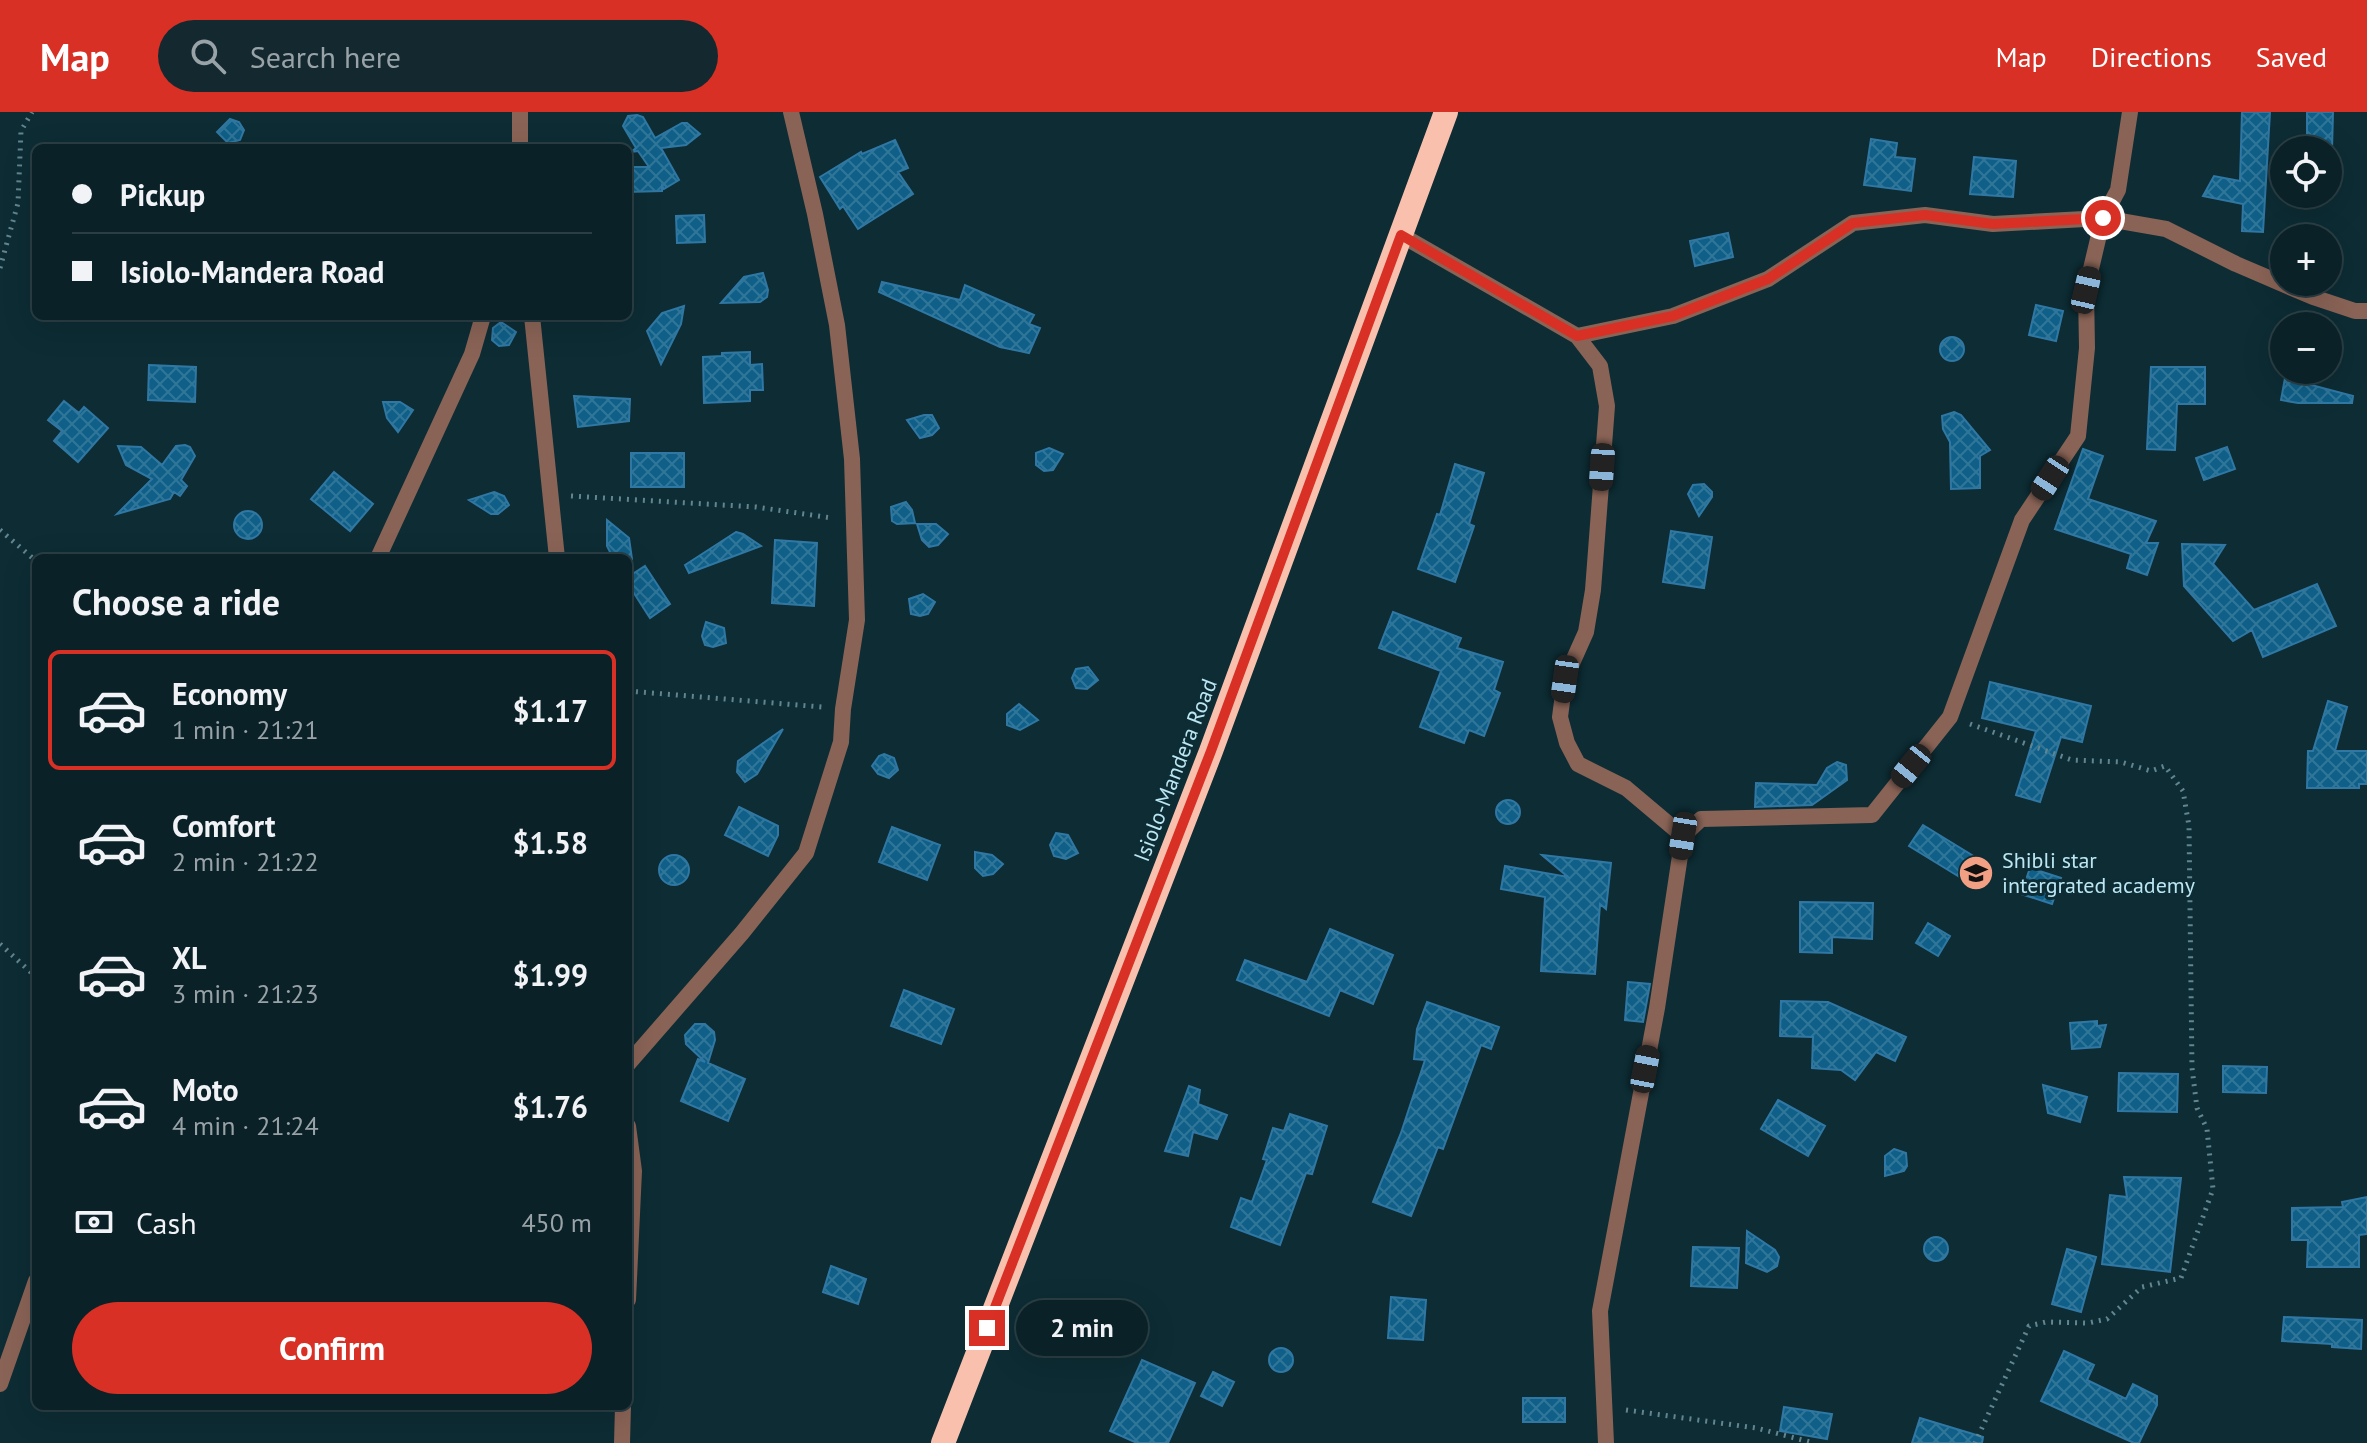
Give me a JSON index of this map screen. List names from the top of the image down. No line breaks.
{"streets":{"highway":["Isiolo-Mandera Road"]},"places":{"school or university":["Shibli star intergrated academy"]},"page":{"header":"Map","search":"Search here","nav":["Map","Directions","Saved"],"map_buttons":["+","−"],"banner":["Pickup","Isiolo-Mandera Road"],"heading":"Choose a ride","list":[{"name":"Economy","note":"1 min · 21:21","value":"$1.17"},{"name":"Comfort","note":"2 min · 21:22","value":"$1.58"},{"name":"XL","note":"3 min · 21:23","value":"$1.99"},{"name":"Moto","note":"4 min · 21:24","value":"$1.76"}],"pay":["Cash","450 m"],"buttons":"Confirm","bubble":"2 min"}}
